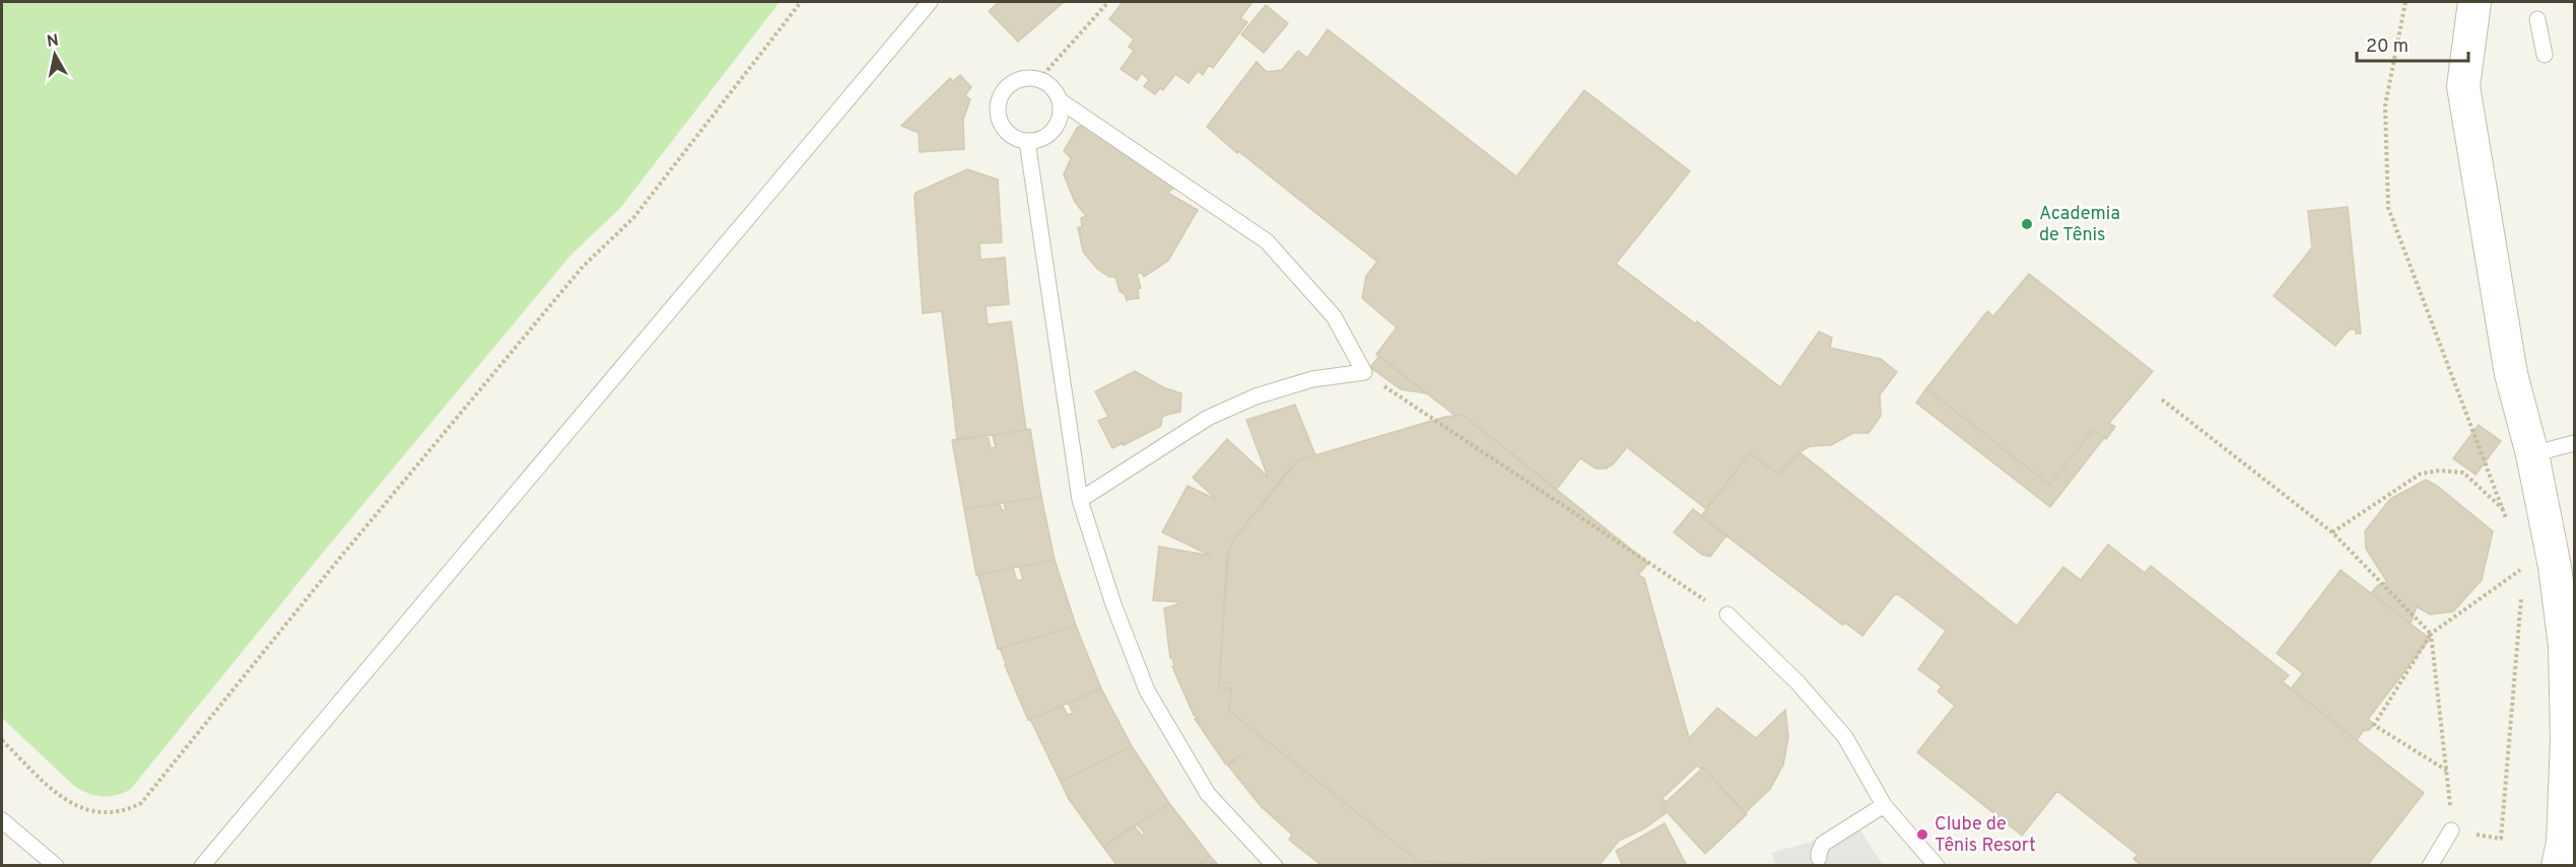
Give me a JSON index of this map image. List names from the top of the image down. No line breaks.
{"places":["Academia de Tênis","Clube de Tênis Resort"],"scale_bar":"20 m","north":"top"}
